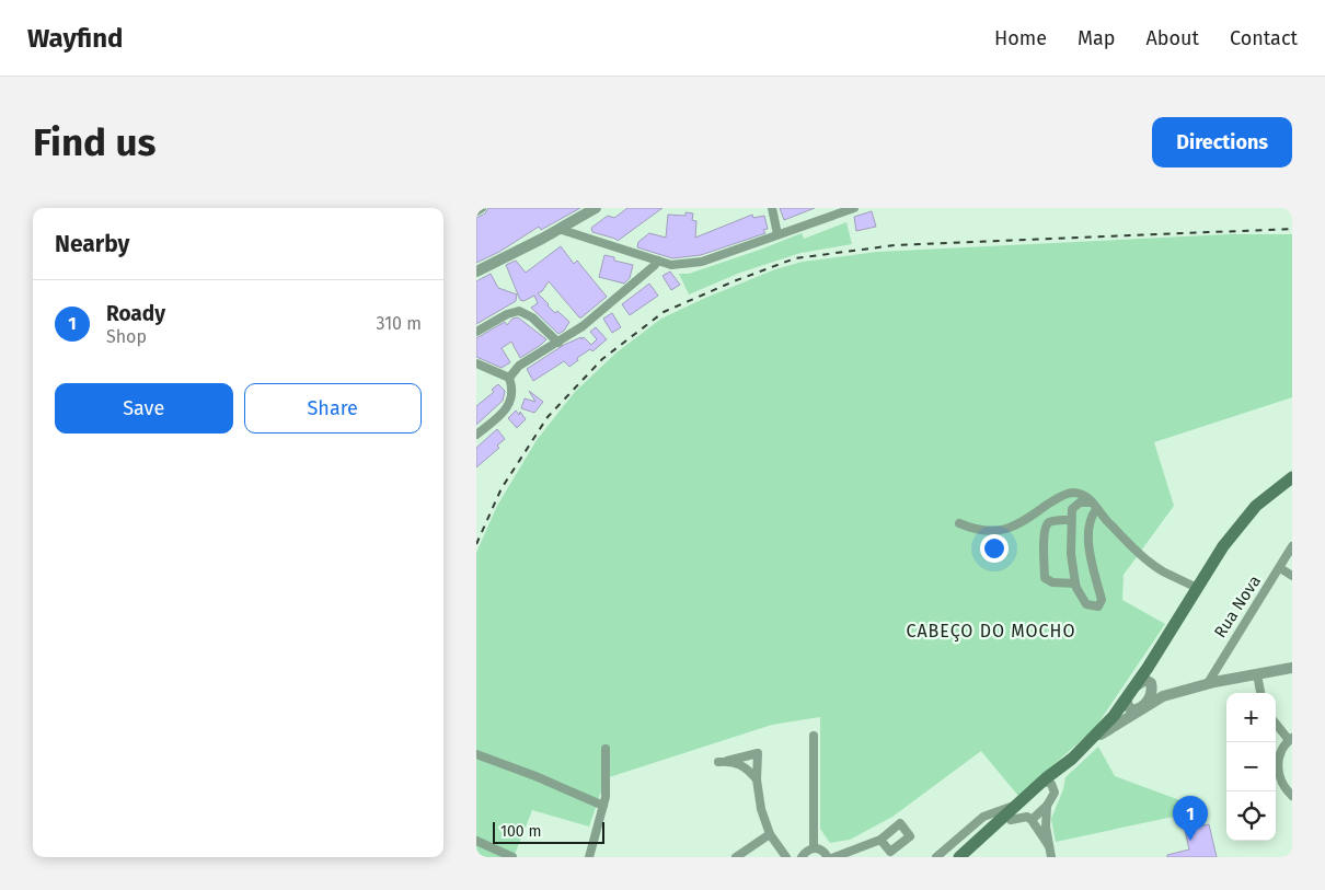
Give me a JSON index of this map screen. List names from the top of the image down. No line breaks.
{"streets":{"street":["Rua Nova"]},"districts":["CABEÇO DO MOCHO"],"scale_bar":"100 m","page":{"header":"Wayfind","nav":["Home","Map","About","Contact"],"buttons":["Directions",["Save","Share"]],"title":"Find us","heading":"Nearby","list":[{"mark":"1","name":"Roady","note":"Shop","value":"310 m"}],"map_buttons":["+","−"],"pins":"1","scale":"100 m"}}
